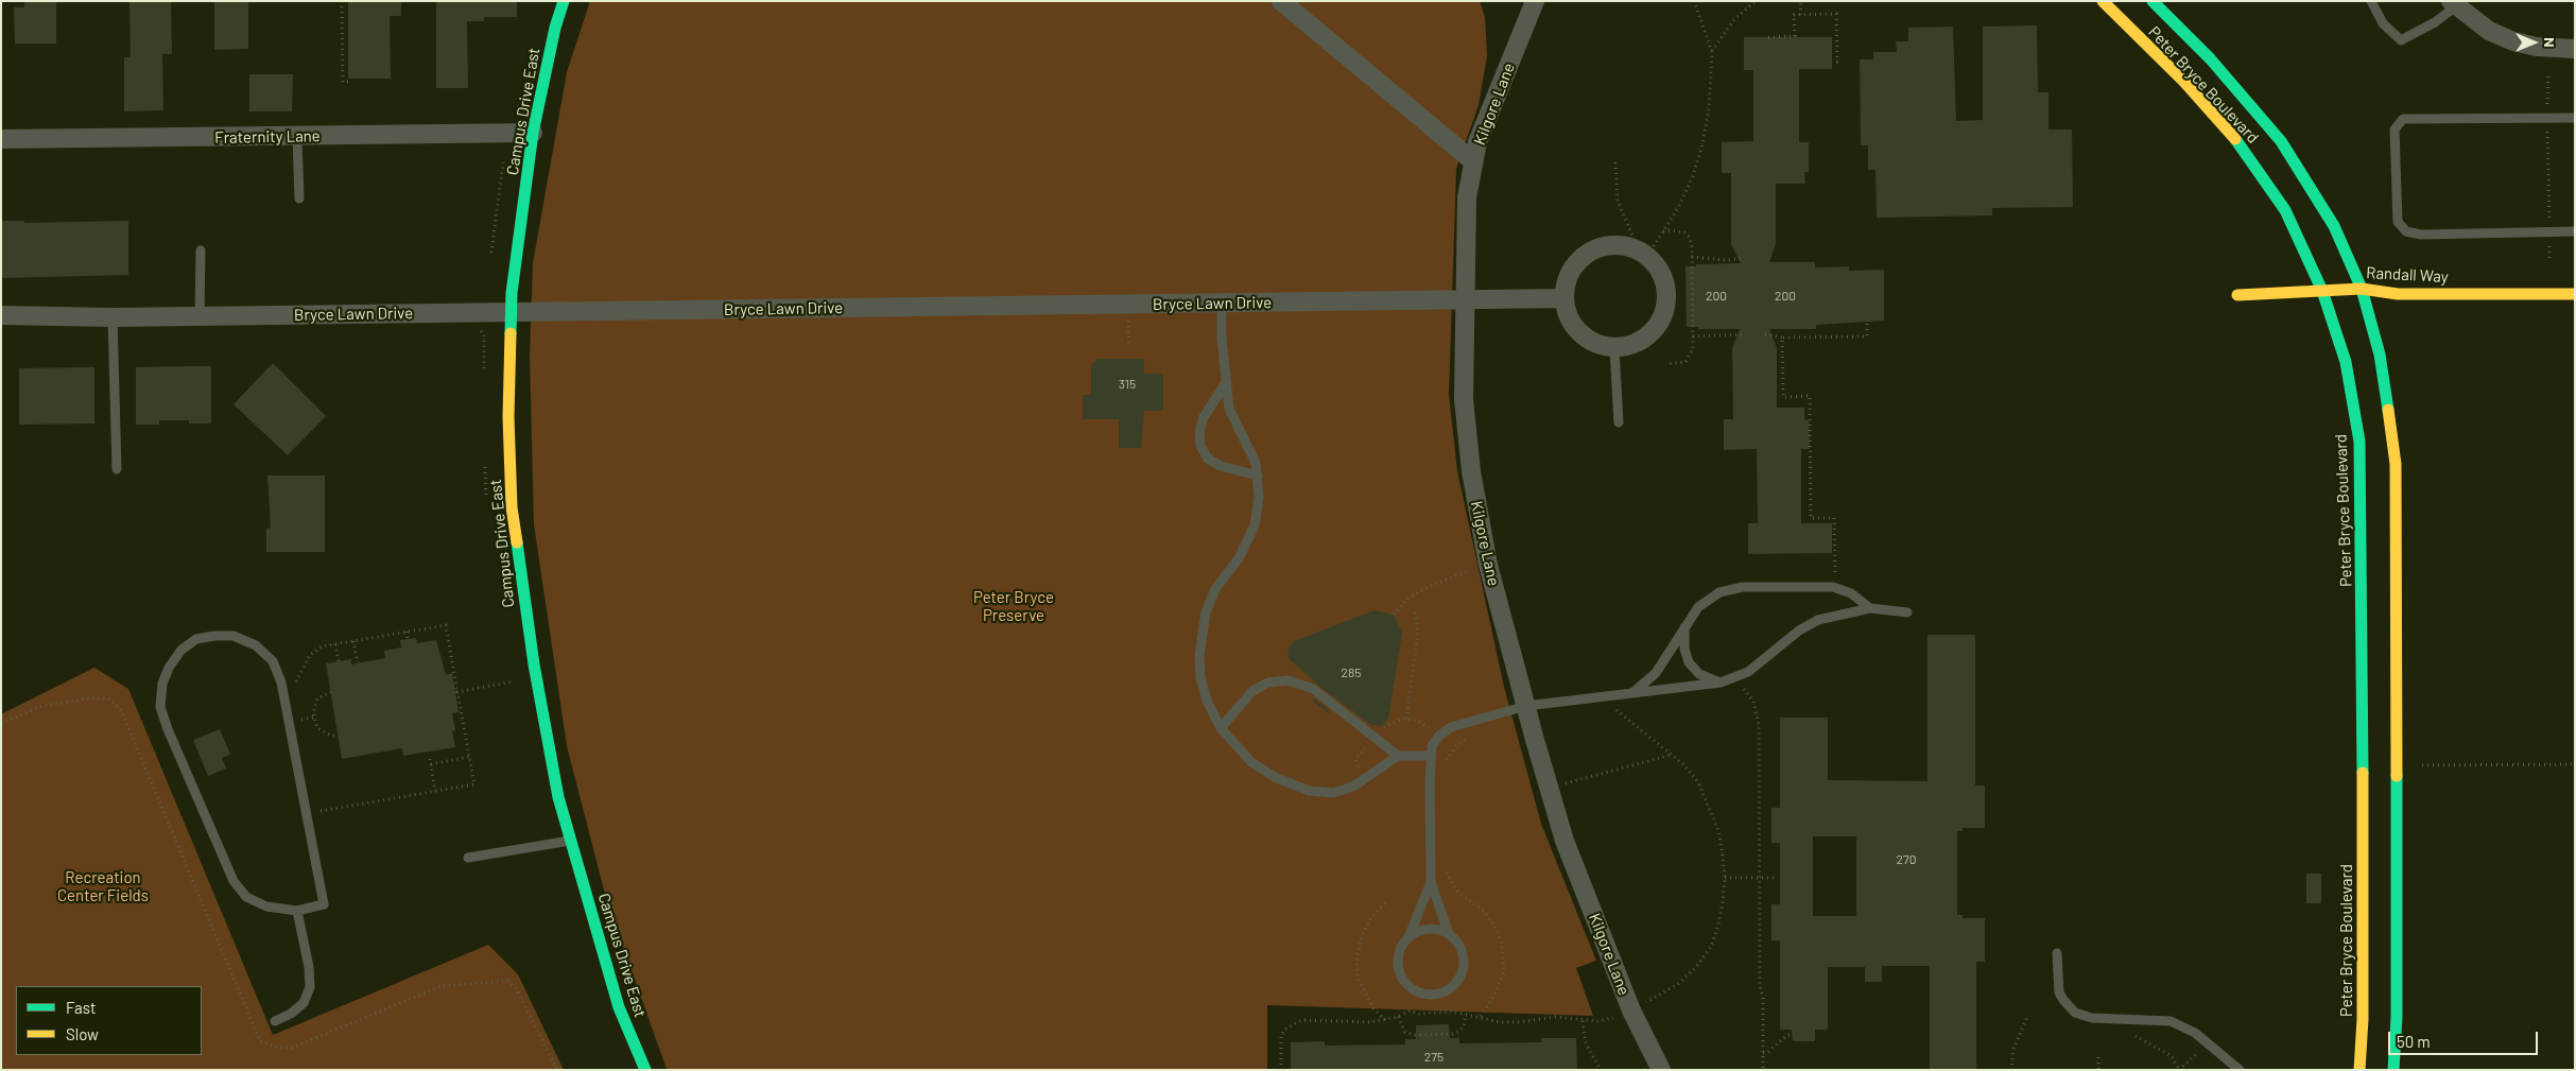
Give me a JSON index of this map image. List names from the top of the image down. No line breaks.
{"streets":{"street":["Peter Bryce Boulevard","Kilgore Lane","Campus Drive East","Fraternity Lane","Randall Way","Bryce Lawn Drive"]},"crossings":[["Peter Bryce Boulevard","Randall Way"],["Kilgore Lane","Bryce Lawn Drive"],["Campus Drive East","Fraternity Lane"],["Campus Drive East","Bryce Lawn Drive"]],"parks":["Peter Bryce Preserve","Recreation Center Fields"],"house_numbers":["200","200","315","285","270","275"],"legend":["Fast","Slow"],"scale_bar":"50 m","north":"right"}
